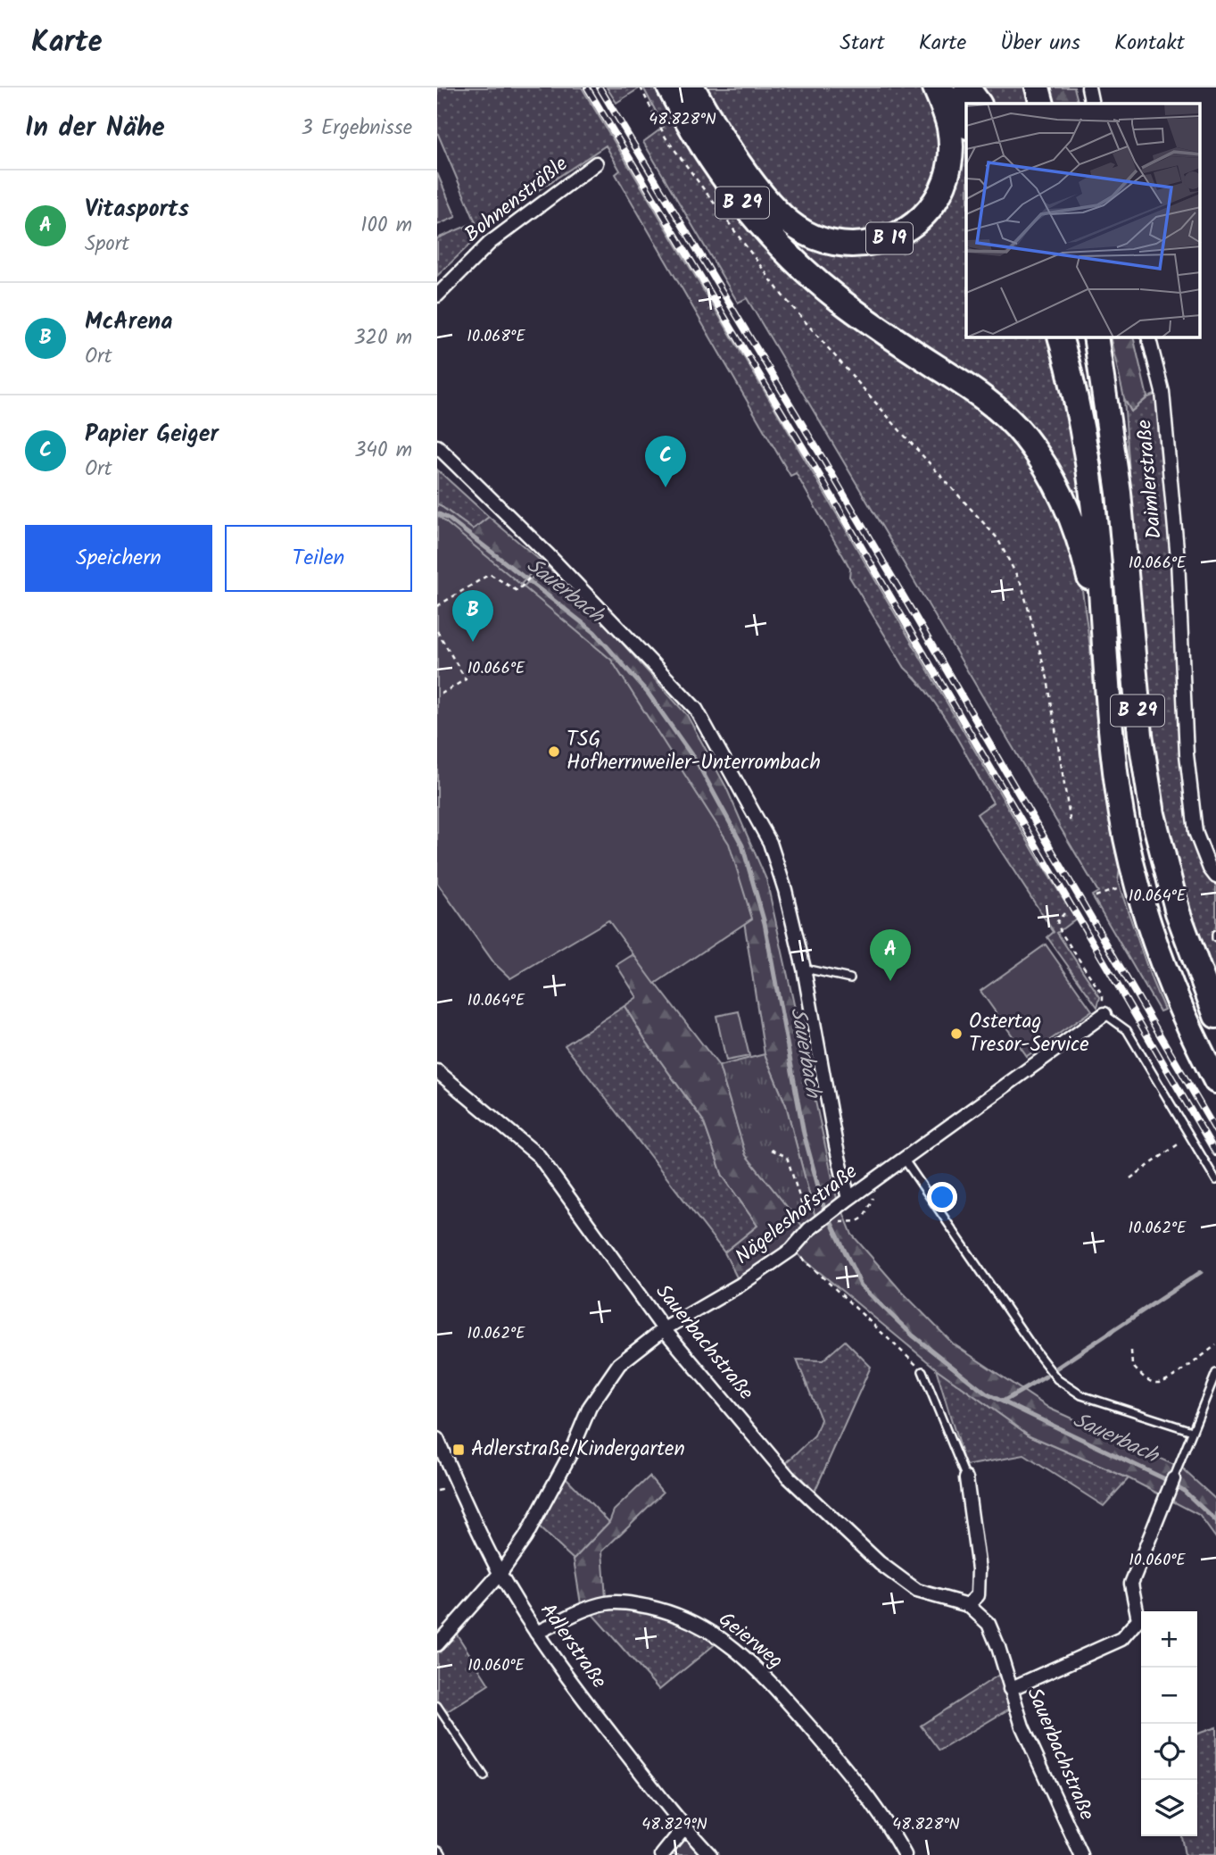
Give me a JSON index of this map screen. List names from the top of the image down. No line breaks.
{"streets":{"highway":["B 29","B 19"],"street":["Bohnensträßle","Daimlerstraße","Nägeleshofstraße","Sauerbachstraße","Geierweg","Adlerstraße"]},"crossings":[["Nägeleshofstraße","Sauerbachstraße"],["Nägeleshofstraße","Adlerstraße"],["Geierweg","Adlerstraße"]],"water":["Sauerbach"],"places":{"other":["TSG Hofherrnweiler-Unterrombach","Ostertag Tresor-Service"],"transit":["Adlerstraße/Kindergarten"]},"page":{"header":"Karte","nav":["Start","Karte","Über uns","Kontakt"],"heading":["In der Nähe","3 Ergebnisse"],"list":[{"mark":"A","name":"Vitasports","note":"Sport","value":"100 m"},{"mark":"B","name":"McArena","note":"Ort","value":"320 m"},{"mark":"C","name":"Papier Geiger","note":"Ort","value":"340 m"}],"pins":["C","B","A"],"buttons":["Speichern","Teilen"],"map_buttons":["+","−"]},"coordinates":["48.828°N","10.068°E","10.066°E","10.064°E","10.062°E","10.060°E","48.829°N"]}
